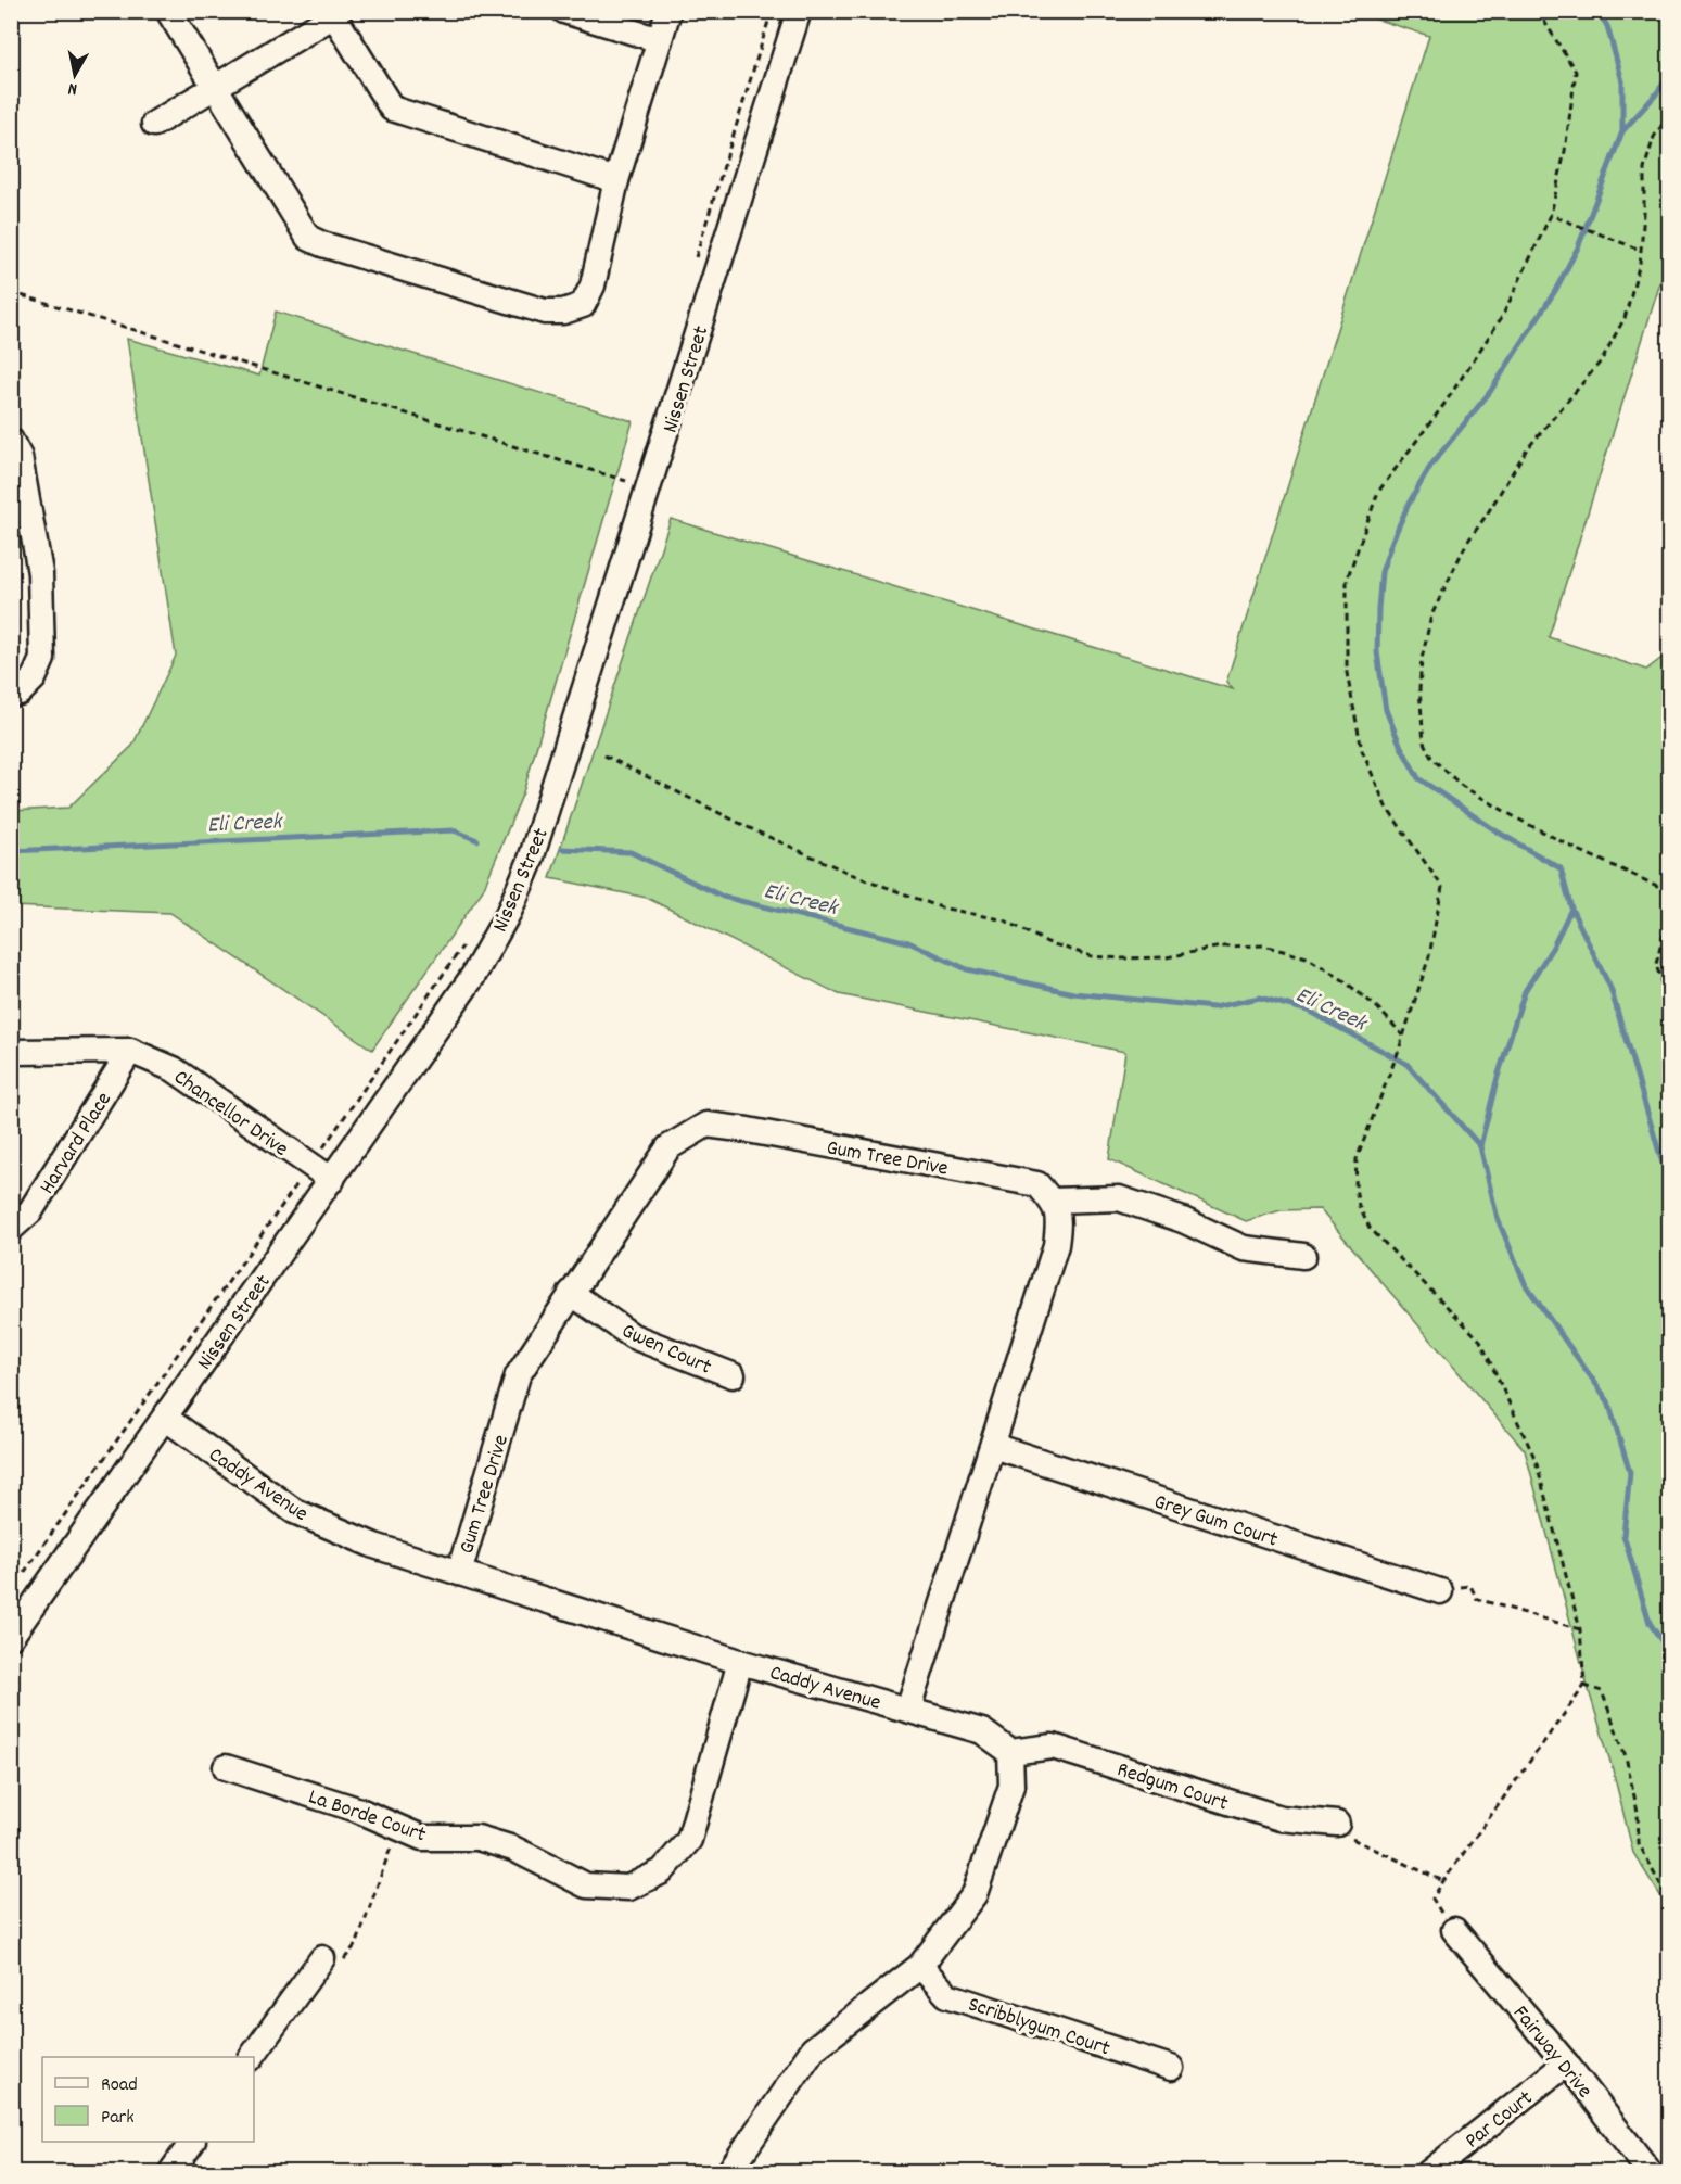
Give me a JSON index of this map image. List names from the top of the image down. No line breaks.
{"streets":{"street":["Nissen Street","Chancellor Drive","Harvard Place","Gum Tree Drive","Gwen Court","Caddy Avenue","Grey Gum Court","Redgum Court","La Borde Court","Scribblygum Court","Fairway Drive","Par Court"]},"crossings":[["Nissen Street","Chancellor Drive"],["Nissen Street","Caddy Avenue"],["Chancellor Drive","Harvard Place"],["Gum Tree Drive","Gwen Court"],["Gum Tree Drive","Caddy Avenue"],["Caddy Avenue","Redgum Court"],["Caddy Avenue","La Borde Court"],["Fairway Drive","Par Court"]],"water":["Eli Creek"],"legend":["Road","Park"],"north":"bottom"}
